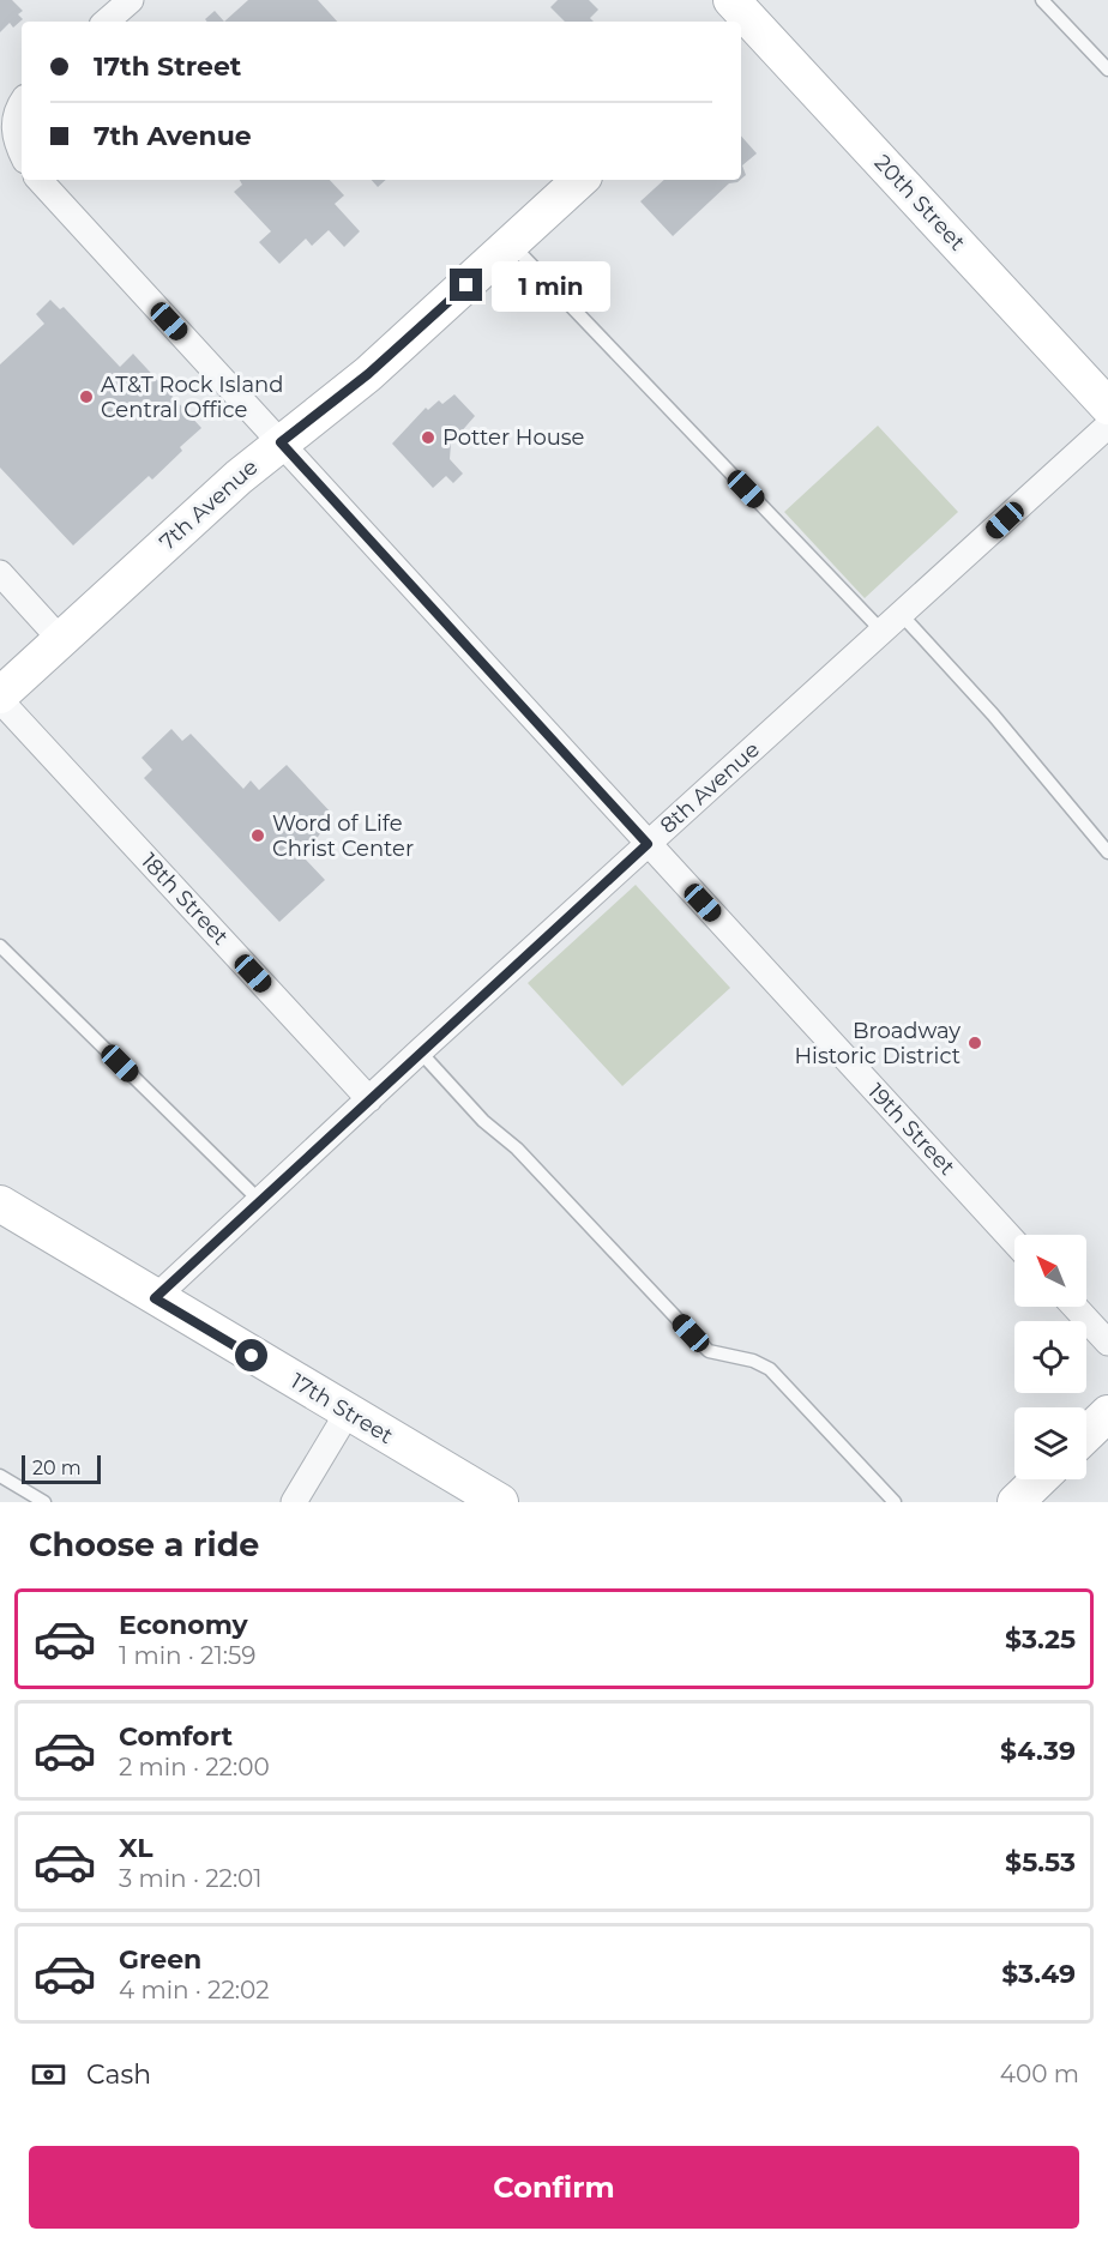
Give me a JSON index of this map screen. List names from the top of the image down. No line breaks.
{"streets":{"street":["20th Street","7th Avenue","8th Avenue","18th Street","19th Street","17th Street"]},"crossings":[["7th Avenue","18th Street"],["7th Avenue","19th Street"],["8th Avenue","18th Street"],["8th Avenue","19th Street"],["8th Avenue","17th Street"]],"places":["AT&T Rock Island Central Office","Potter House","Word of Life Christ Center","Broadway Historic District"],"scale_bar":"20 m","north":"top left","page":{"banner":["17th Street","7th Avenue"],"bubble":"1 min","scale":"20 m","heading":"Choose a ride","list":[{"name":"Economy","note":"1 min · 21:59","value":"$3.25"},{"name":"Comfort","note":"2 min · 22:00","value":"$4.39"},{"name":"XL","note":"3 min · 22:01","value":"$5.53"},{"name":"Green","note":"4 min · 22:02","value":"$3.49"}],"pay":["Cash","400 m"],"buttons":"Confirm"}}
